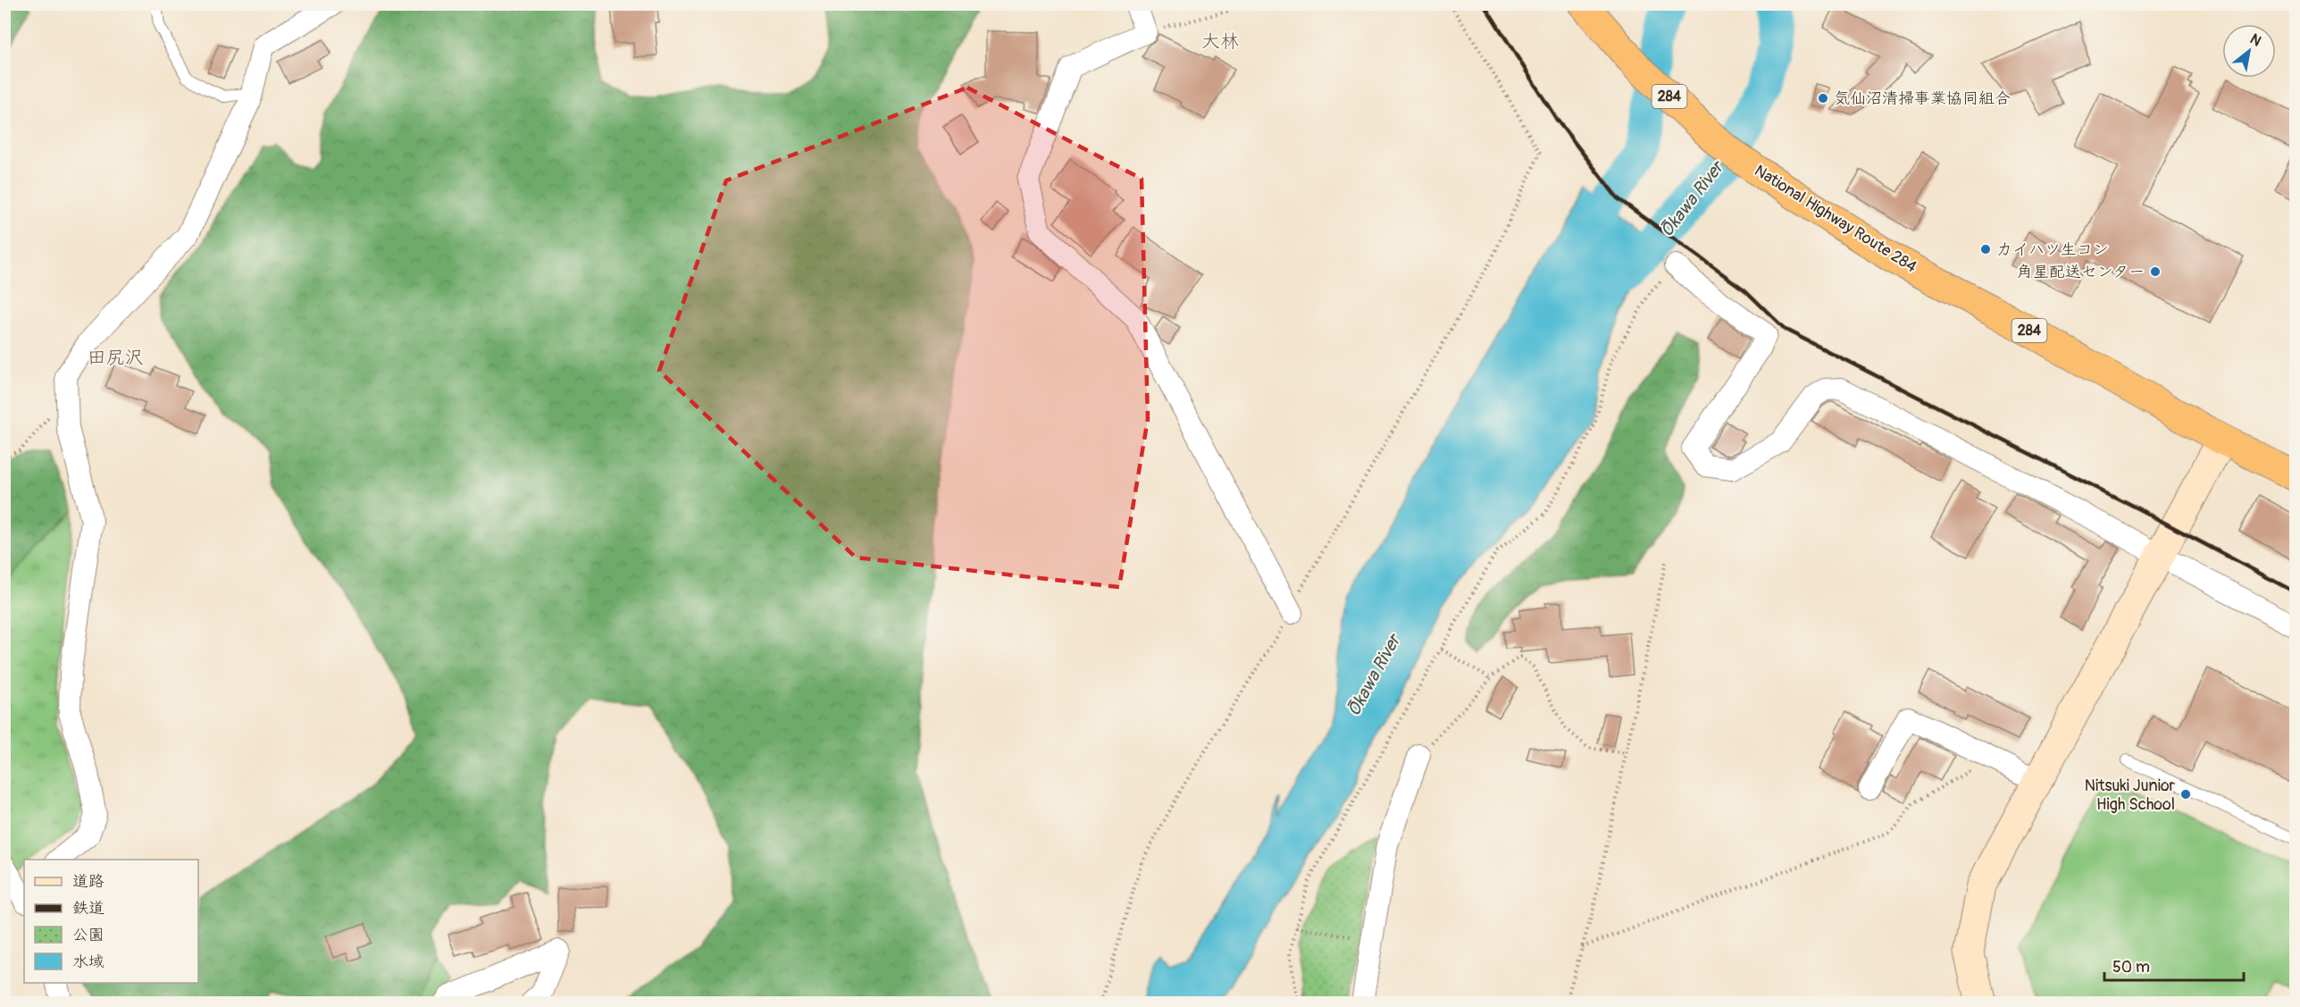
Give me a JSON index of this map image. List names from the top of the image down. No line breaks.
{"streets":{"highway":["284","National Highway Route 284"]},"districts":["大林","田尻沢"],"water":["Ōkawa River"],"places":["気仙沼清掃事業協同組合","カイハツ生コン","角星配送センター","Nitsuki Junior High School"],"legend":["道路","鉄道","公園","水域"],"scale_bar":"50 m","north":"top right"}
